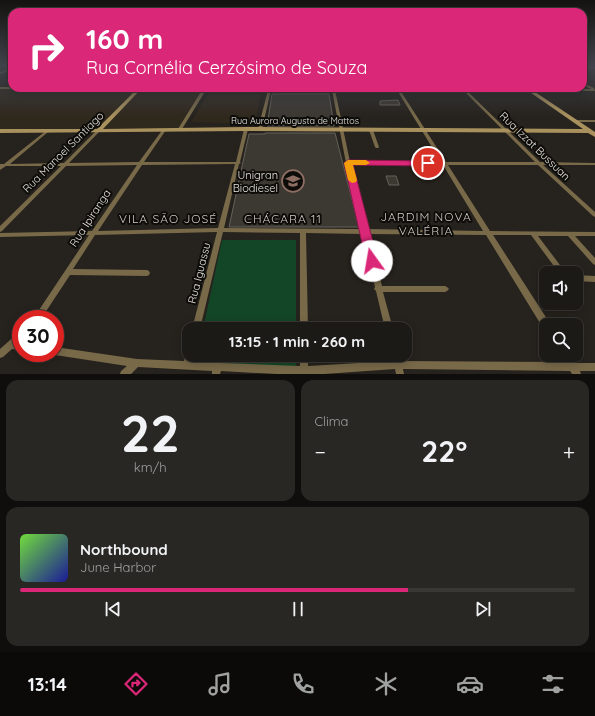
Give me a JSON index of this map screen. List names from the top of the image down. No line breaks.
{"streets":{"street":["Rua Aurora Augusta de Mattos","Rua Izzat Bussuan","Rua Manoel Santiago","Rua Ipiranga","Rua Iguassu"]},"crossings":[["Rua Aurora Augusta de Mattos","Rua Izzat Bussuan"],["Rua Aurora Augusta de Mattos","Rua Manoel Santiago"],["Rua Aurora Augusta de Mattos","Rua Ipiranga"],["Rua Aurora Augusta de Mattos","Rua Iguassu"]],"districts":["JARDIM NOVA VALÉRIA","VILA SÃO JOSÉ","CHÁCARA 11"],"places":{"school or university":["Unigran Biodiesel"]},"page":{"turn":["160 m","Rua Cornélia Cerzósimo de Souza"],"limit":"30","trip":"13:15 · 1 min · 260 m","tile":[["22","km/h"],"Clima"],"heat":["−","22°","+"],"song":["Northbound","June Harbor"],"tabs":"13:14"}}
